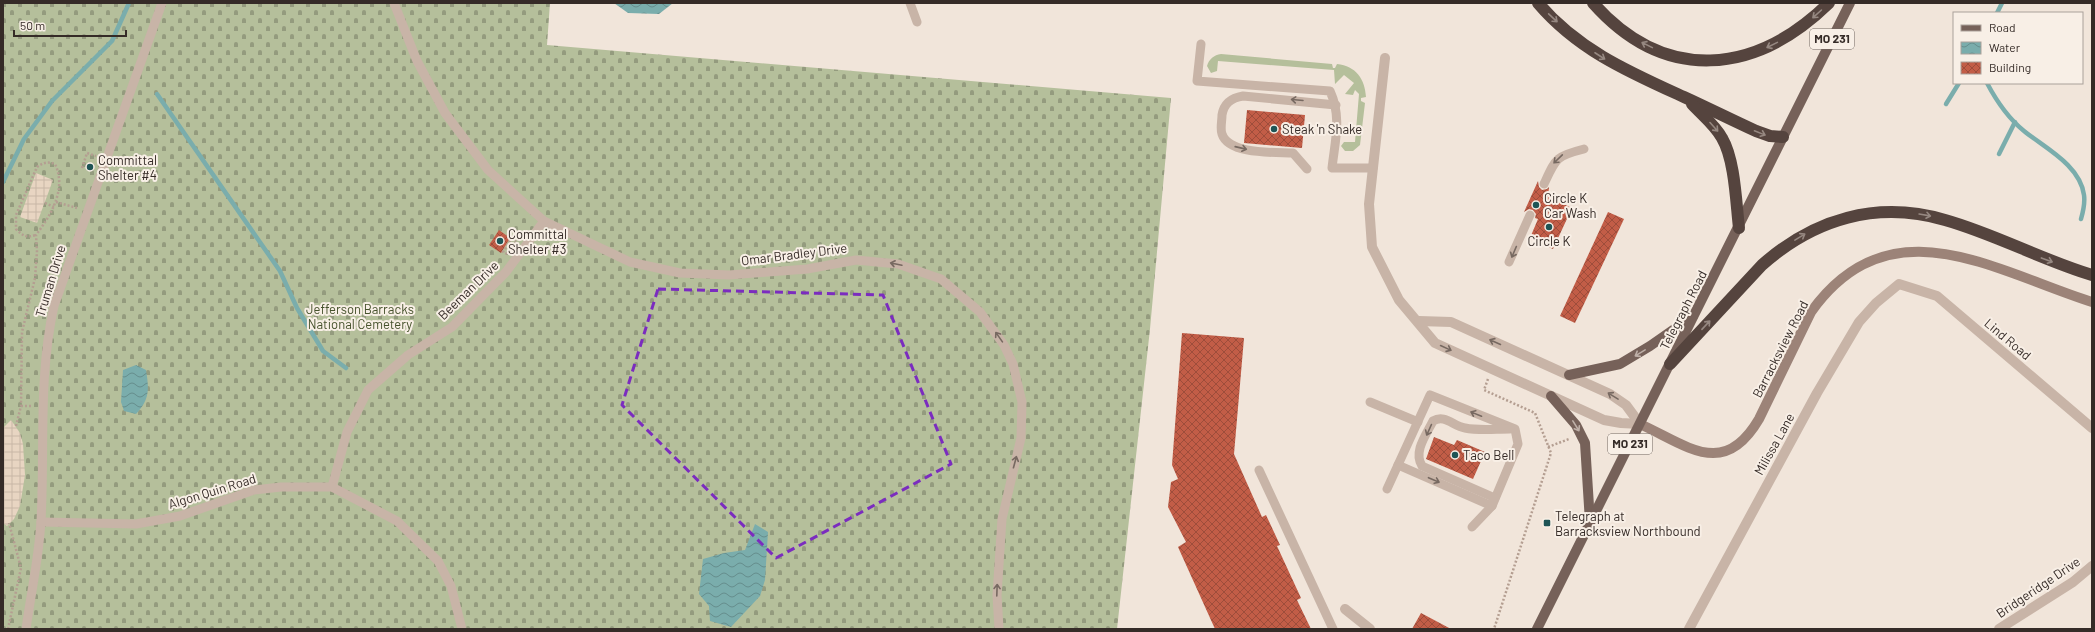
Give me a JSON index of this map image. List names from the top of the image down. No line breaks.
{"streets":{"main road":["MO 231","Telegraph Road"],"street":["Lind Road","Barracksview Road","Milissa Lane","Bridgeridge Drive"],"lane":["Omar Bradley Drive","Truman Drive","Beeman Drive","Algon Quin Road"]},"crossings":[["Omar Bradley Drive","Beeman Drive"],["Truman Drive","Algon Quin Road"],["Beeman Drive","Algon Quin Road"],["Telegraph Road","Barracksview Road"],["Lind Road","Milissa Lane"]],"parks":["Jefferson Barracks National Cemetery"],"places":{"other":["Steak 'n Shake","Committal Shelter #4","Circle K Car Wash","Circle K","Committal Shelter #3","Taco Bell"],"transit":["Telegraph at Barracksview Northbound"]},"legend":["Road","Water","Building"],"scale_bar":"50 m"}
